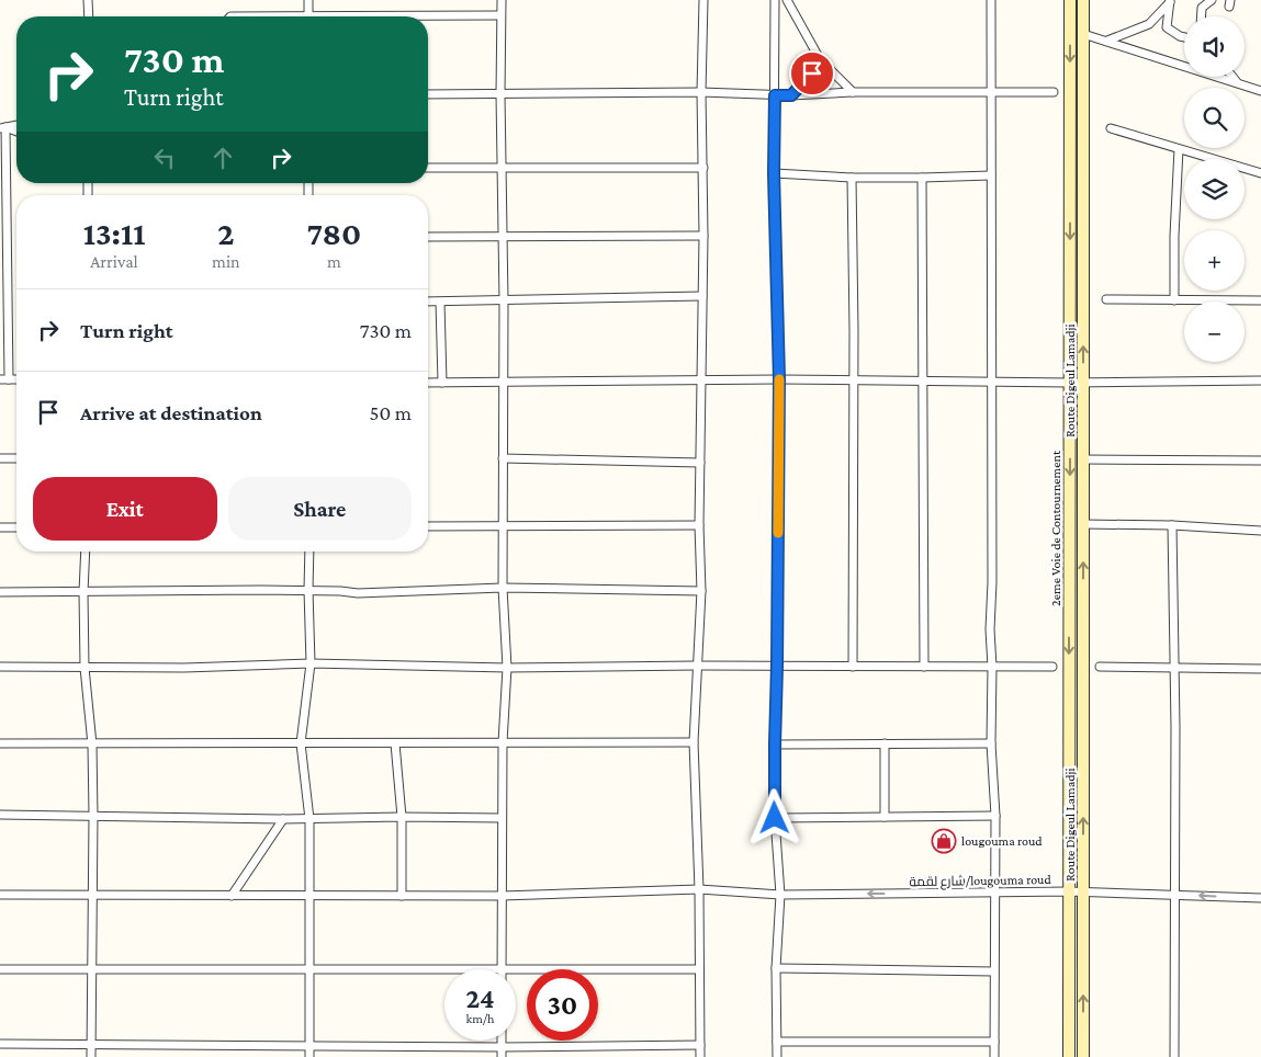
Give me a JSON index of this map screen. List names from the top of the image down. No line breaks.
{"streets":{"main road":["Route Digeul Lamadji","2eme Voie de Contournement"],"street":["شارع لقمة/lougouma roud"]},"crossings":[["Route Digeul Lamadji","شارع لقمة/lougouma roud"],["2eme Voie de Contournement","شارع لقمة/lougouma roud"]],"one_way":["Route Digeul Lamadji","2eme Voie de Contournement"],"places":{"shop":["lougouma roud"]},"page":{"map_buttons":["+","−"],"turn":["730 m","Turn right"],"eta":["13:11","Arrival","2","min","780","m"],"list":[{"name":"Turn right","value":"730 m"},{"name":"Arrive at destination","value":"50 m"}],"buttons":["Exit","Share"],"speed":"24 km/h","limit":"30"}}
